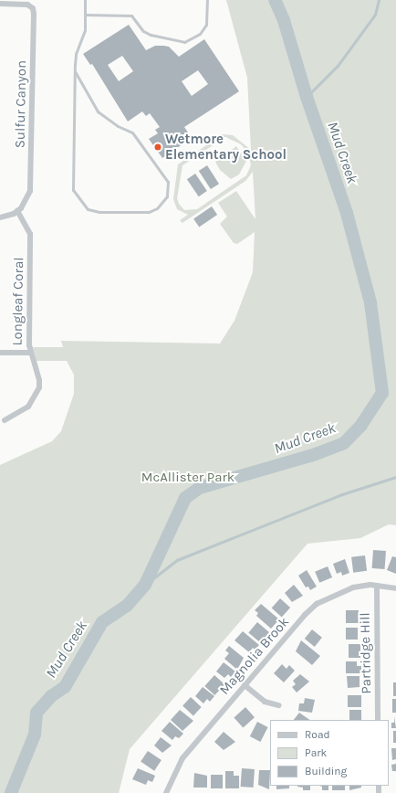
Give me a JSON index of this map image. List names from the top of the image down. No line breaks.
{"streets":{"street":["Sulfur Canyon","Longleaf Coral","Partridge Hill","Magnolia Brook"]},"crossings":[["Sulfur Canyon","Longleaf Coral"],["Partridge Hill","Magnolia Brook"]],"water":["Mud Creek"],"parks":["McAllister Park"],"places":["Wetmore Elementary School"],"legend":["Road","Park","Building"]}
